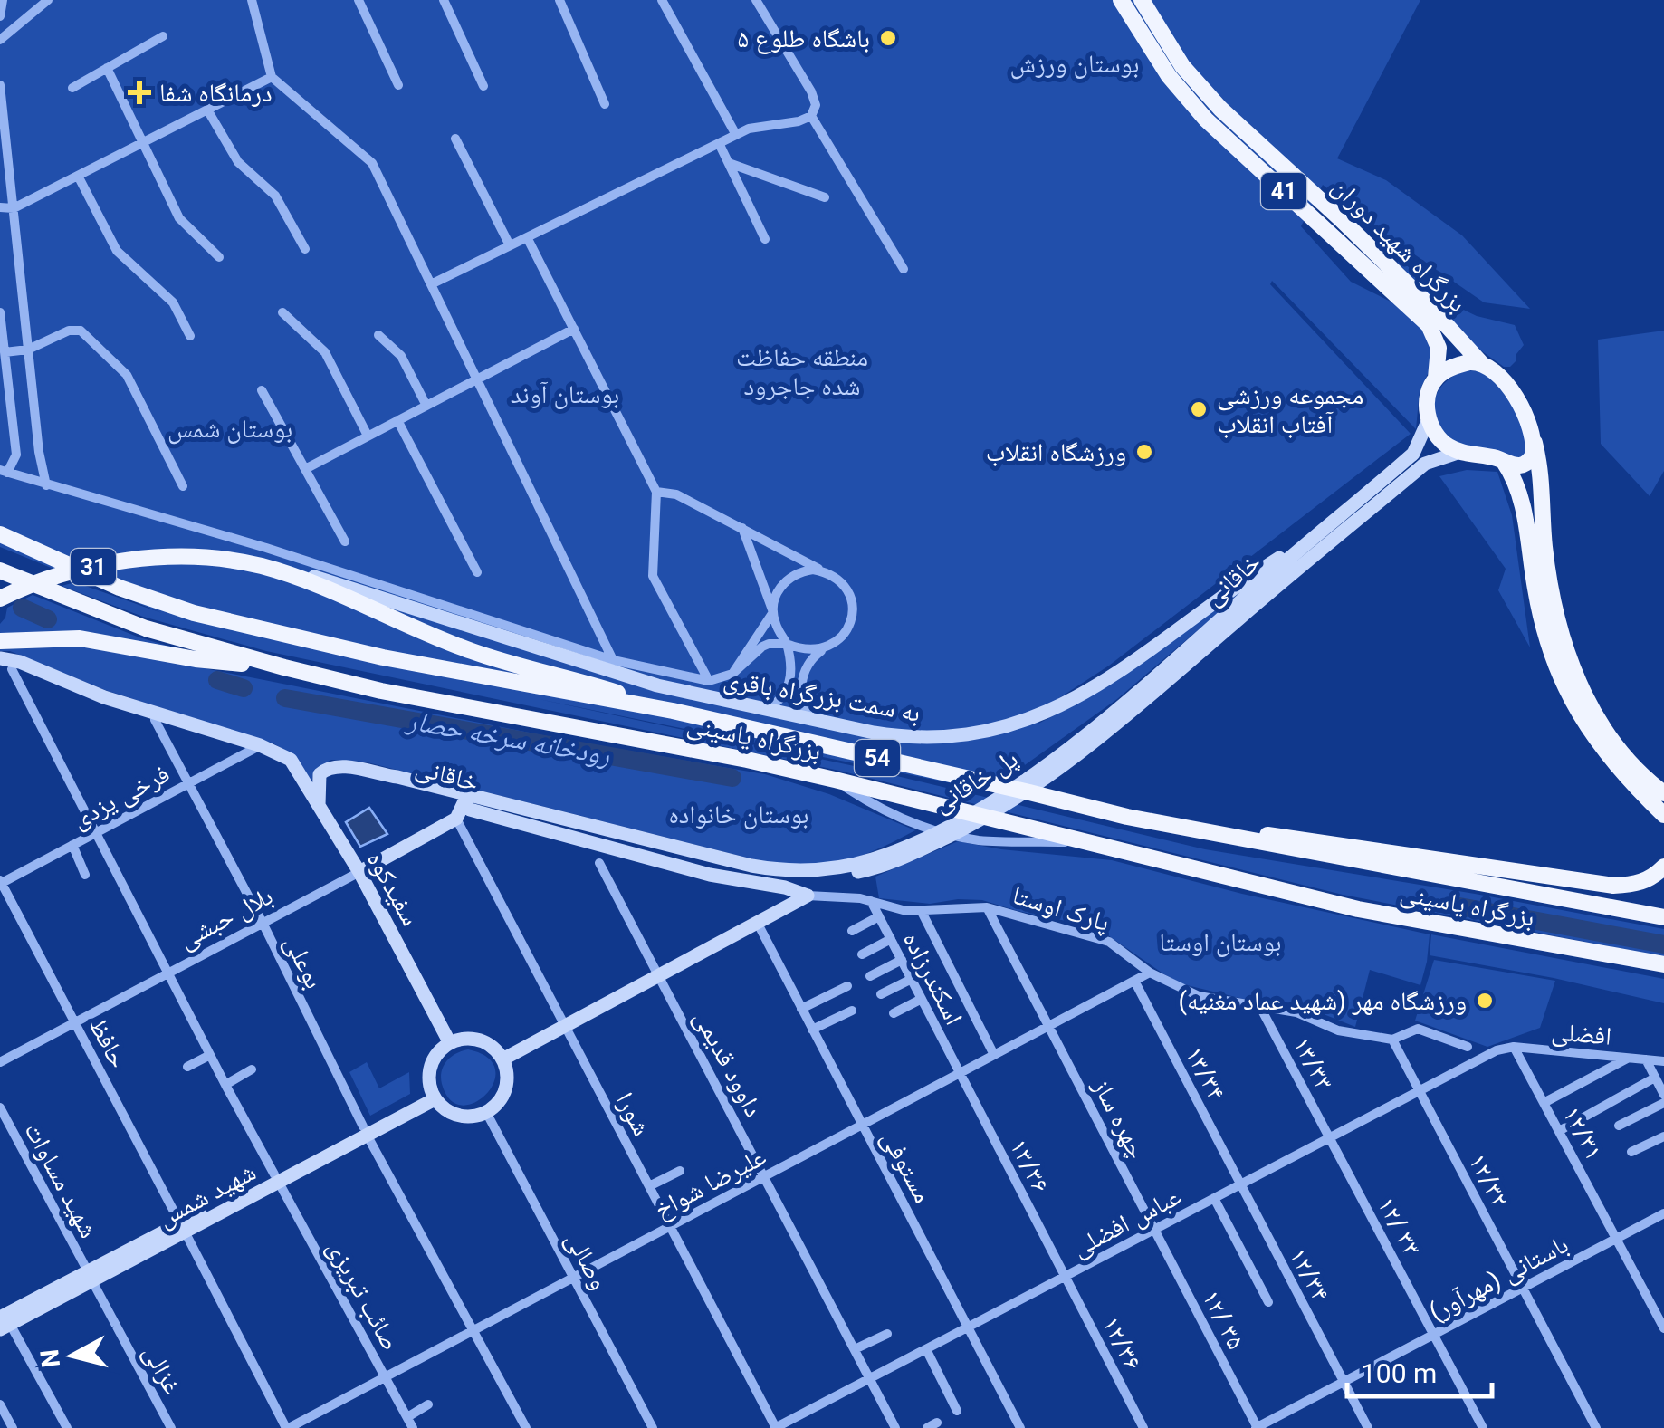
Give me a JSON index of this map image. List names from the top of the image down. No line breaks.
{"streets":{"highway":["41","بزرگراه شهید دوران","31","بزرگراه یاسینی","54"],"main road":["خاقانی","به سمت بزرگراه باقری","پل خاقانی","سفیدکوه","بلال حبشی","شهید شمس"],"street":["فرخی یزدی","پارک اوستا","بوعلی","اسکندرزاده","افضلی","حافظ","داوود قدیمی","۱۳/۳۳","۱۳/۳۴","شورا","چهره ساز","۱۲/۳۱","۱۳/۳۶","مستوفی","شهید مساوات","۱۲/۳۲","علیرضا شواخ","عباس افضلی","۱۲/ ۳۳","وصالی","۱۲/۳۴","باستانی (مهرآور)","صائب تبریزی","۱۲/ ۳۵","۱۲/۳۶","غزالی"]},"crossings":[["41","بزرگراه شهید دوران"],["41","خاقانی"],["بزرگراه شهید دوران","خاقانی"],["31","به سمت بزرگراه باقری"],["خاقانی","به سمت بزرگراه باقری"],["خاقانی","پل خاقانی"],["فرخی یزدی","سفیدکوه"],["فرخی یزدی","بوعلی"],["فرخی یزدی","حافظ"],["فرخی یزدی","صائب تبریزی"],["سفیدکوه","بلال حبشی"],["سفیدکوه","شهید شمس"],["سفیدکوه","وصالی"],["پارک اوستا","اسکندرزاده"],["پارک اوستا","۱۳/۳۳"],["پارک اوستا","چهره ساز"],["پارک اوستا","۱۲/۳۲"],["پارک اوستا","علیرضا شواخ"],["بلال حبشی","بوعلی"],["بلال حبشی","حافظ"],["بلال حبشی","شورا"],["بلال حبشی","صائب تبریزی"],["بوعلی","علیرضا شواخ"],["بوعلی","شهید شمس"],["اسکندرزاده","۱۳/۳۶"],["اسکندرزاده","علیرضا شواخ"],["افضلی","۱۲/۳۱"],["افضلی","عباس افضلی"],["حافظ","علیرضا شواخ"],["حافظ","شهید شمس"],["داوود قدیمی","علیرضا شواخ"],["داوود قدیمی","عباس افضلی"],["۱۳/۳۳","عباس افضلی"],["۱۳/۳۳","۱۲/ ۳۳"],["۱۳/۳۴","علیرضا شواخ"],["۱۳/۳۴","عباس افضلی"],["۱۳/۳۴","۱۲/۳۴"],["شورا","علیرضا شواخ"],["شورا","عباس افضلی"],["چهره ساز","علیرضا شواخ"],["چهره ساز","عباس افضلی"],["چهره ساز","۱۲/ ۳۵"],["۱۲/۳۱","باستانی (مهرآور)"],["۱۳/۳۶","علیرضا شواخ"],["۱۳/۳۶","عباس افضلی"],["۱۳/۳۶","۱۲/۳۶"],["مستوفی","علیرضا شواخ"],["مستوفی","عباس افضلی"],["شهید مساوات","شهید شمس"],["شهید مساوات","غزالی"],["۱۲/۳۲","عباس افضلی"],["۱۲/۳۲","باستانی (مهرآور)"],["علیرضا شواخ","وصالی"],["علیرضا شواخ","صائب تبریزی"],["شهید شمس","وصالی"],["شهید شمس","صائب تبریزی"],["شهید شمس","غزالی"],["عباس افضلی","۱۲/ ۳۳"],["عباس افضلی","۱۲/۳۴"],["عباس افضلی","۱۲/ ۳۵"],["عباس افضلی","۱۲/۳۶"],["۱۲/ ۳۳","باستانی (مهرآور)"],["۱۲/۳۴","باستانی (مهرآور)"],["باستانی (مهرآور)","۱۲/ ۳۵"]],"water":["رودخانه سرخه حصار"],"parks":["بوستان ورزش","منطقه حفاظت شده جاجرود","بوستان آوند","بوستان شمس","بوستان خانواده","بوستان اوستا"],"places":{"other":["باشگاه طلوع ۵","مجموعه ورزشی آفتاب انقلاب","ورزشگاه انقلاب","ورزشگاه مهر (شهید عماد مغنیه)"],"health":["درمانگاه شفا"]},"scale_bar":"100 m","north":"left"}
